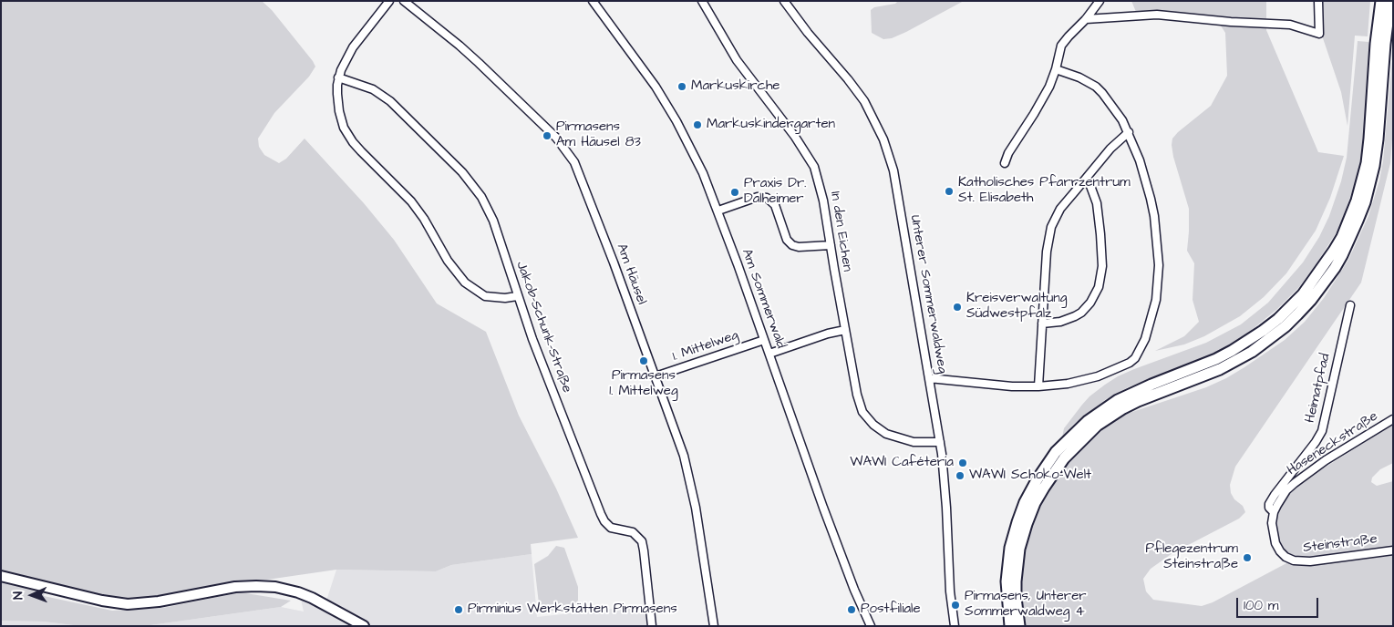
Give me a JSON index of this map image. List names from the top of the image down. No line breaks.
{"streets":{"street":["In den Eichen","Am Häusel","Unterer Sommerwaldweg","Am Sommerwald","Jakob-Schunk-Straße","1. Mittelweg","Heimatpfad","Haseneckstraße","Steinstraße"]},"crossings":[["In den Eichen","Unterer Sommerwaldweg"],["Am Häusel","1. Mittelweg"],["Am Sommerwald","1. Mittelweg"],["Heimatpfad","Haseneckstraße"],["Heimatpfad","Steinstraße"],["Haseneckstraße","Steinstraße"]],"places":["Markuskirche","Markuskindergarten","Pirmasens Am Häusel 83","Katholisches Pfarrzentrum St. Elisabeth","Praxis Dr. Dalheimer","Kreisverwaltung Südwestpfalz","Pirmasens 1. Mittelweg","WAWI Caféteria","WAWI Schoko-Welt","Pflegezentrum Steinstraße","Pirmasens, Unterer Sommerwaldweg 4","Pirminius Werkstätten Pirmasens","Postfiliale"],"scale_bar":"100 m","north":"left"}
